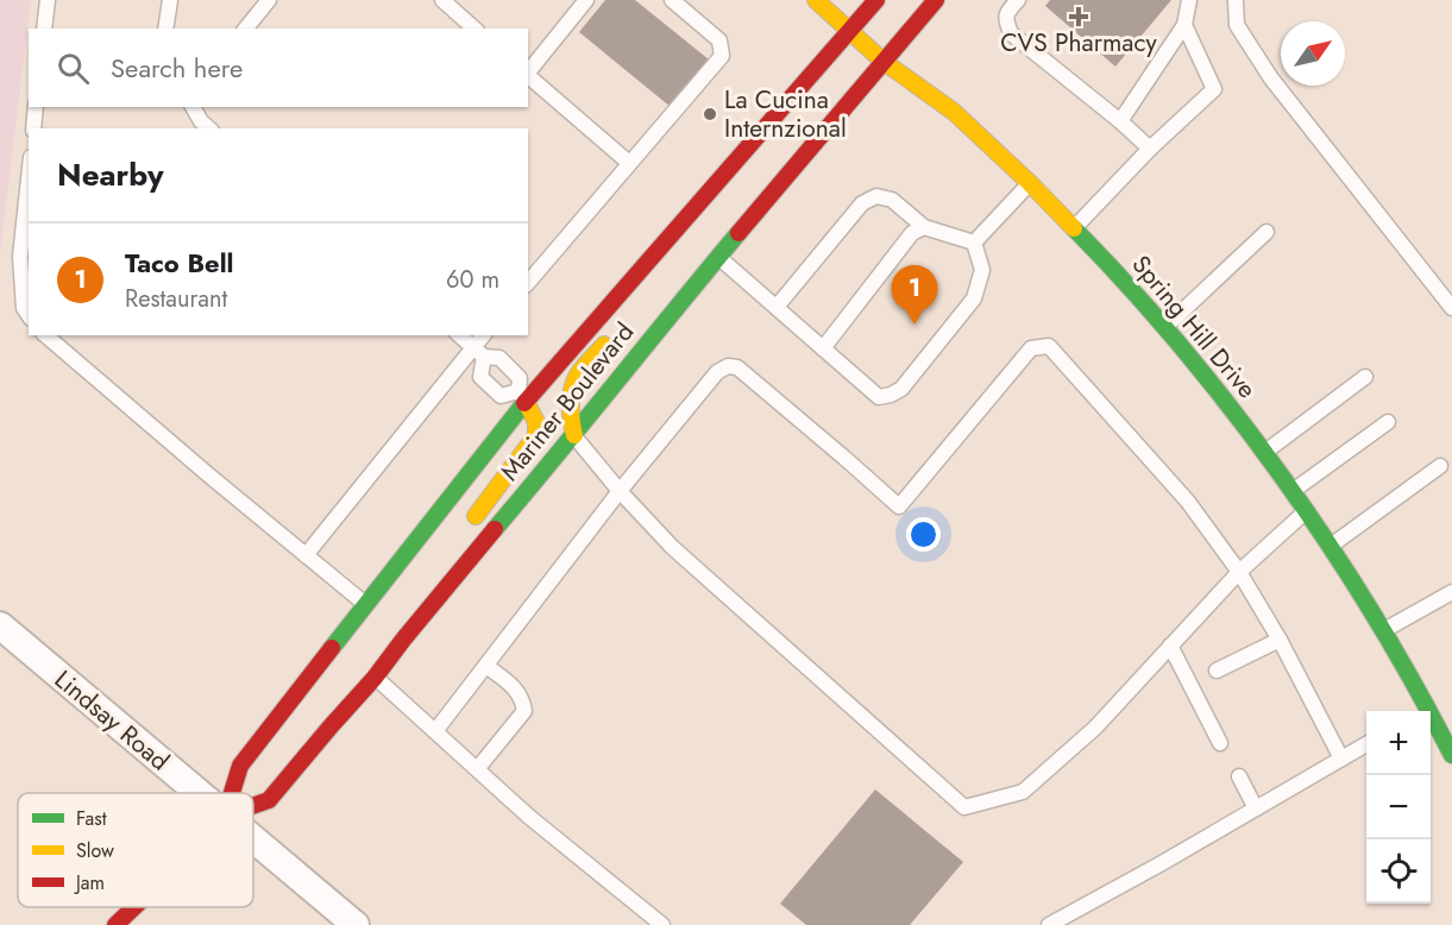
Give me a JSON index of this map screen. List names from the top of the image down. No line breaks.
{"streets":{"main road":["Spring Hill Drive","Mariner Boulevard"],"street":["Lindsay Road"]},"crossings":[["Spring Hill Drive","Mariner Boulevard"]],"places":{"health":["CVS Pharmacy"],"other":["La Cucina Internzional"]},"legend":["Fast","Slow","Jam"],"north":"top right","page":{"search":"Search here","heading":"Nearby","list":[{"mark":"1","name":"Taco Bell","note":"Restaurant","value":"60 m"}],"pins":"1","map_buttons":["+","−"]}}
